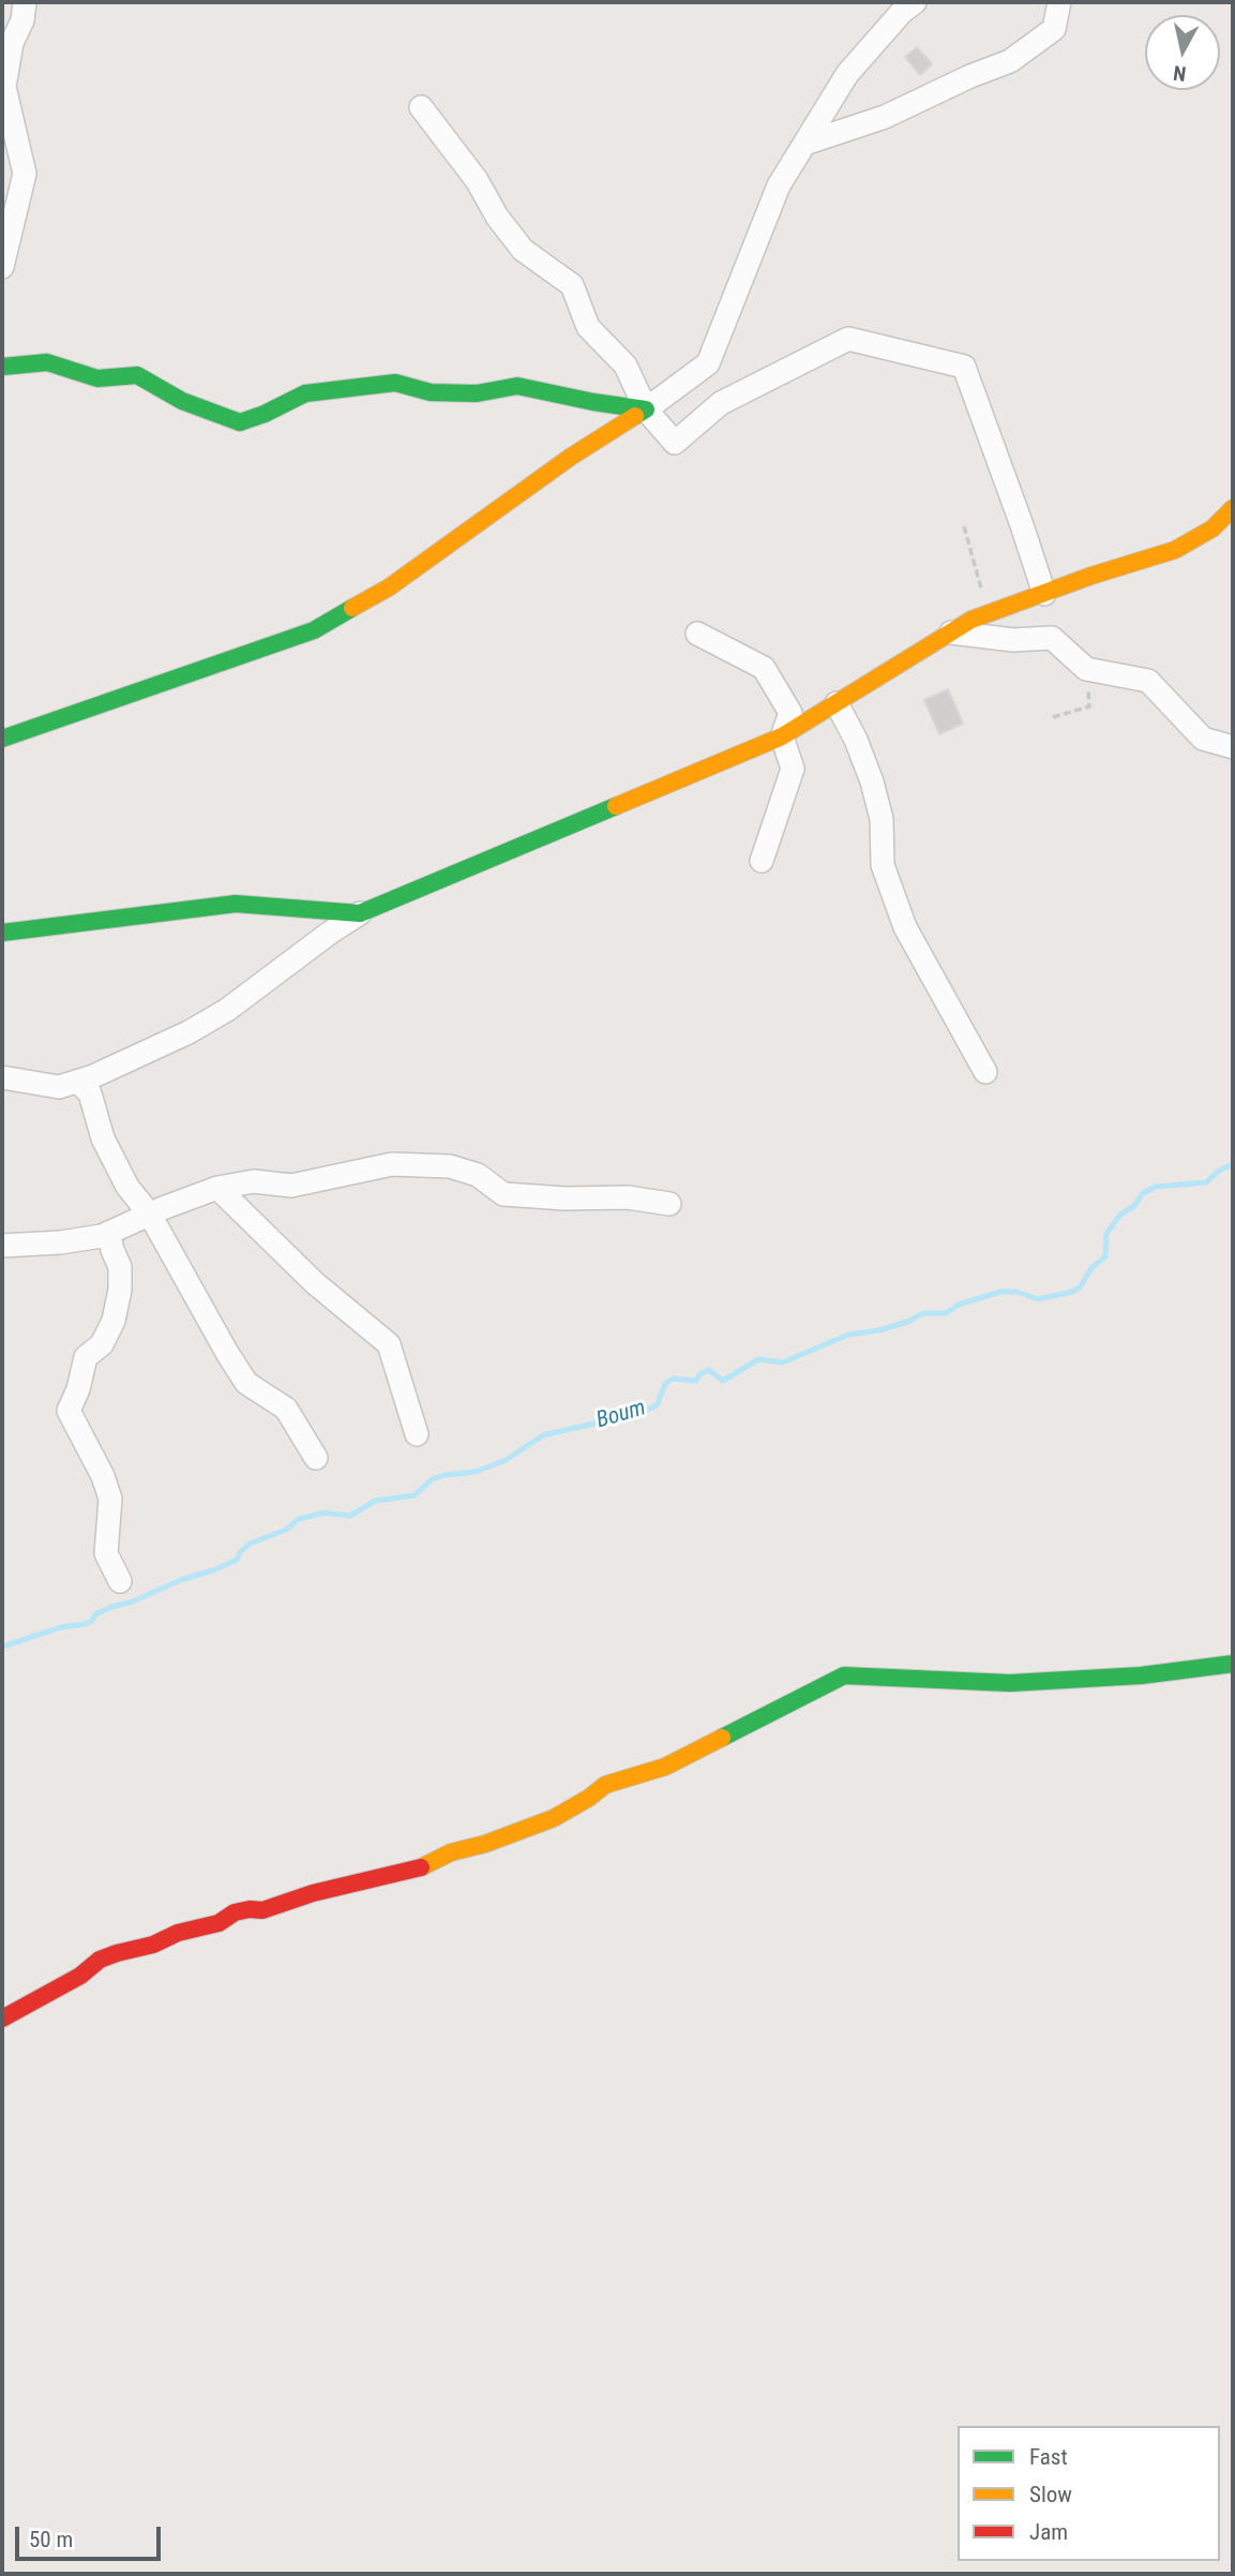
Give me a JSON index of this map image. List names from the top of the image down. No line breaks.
{"water":["Boum"],"legend":["Fast","Slow","Jam"],"scale_bar":"50 m","north":"bottom"}
